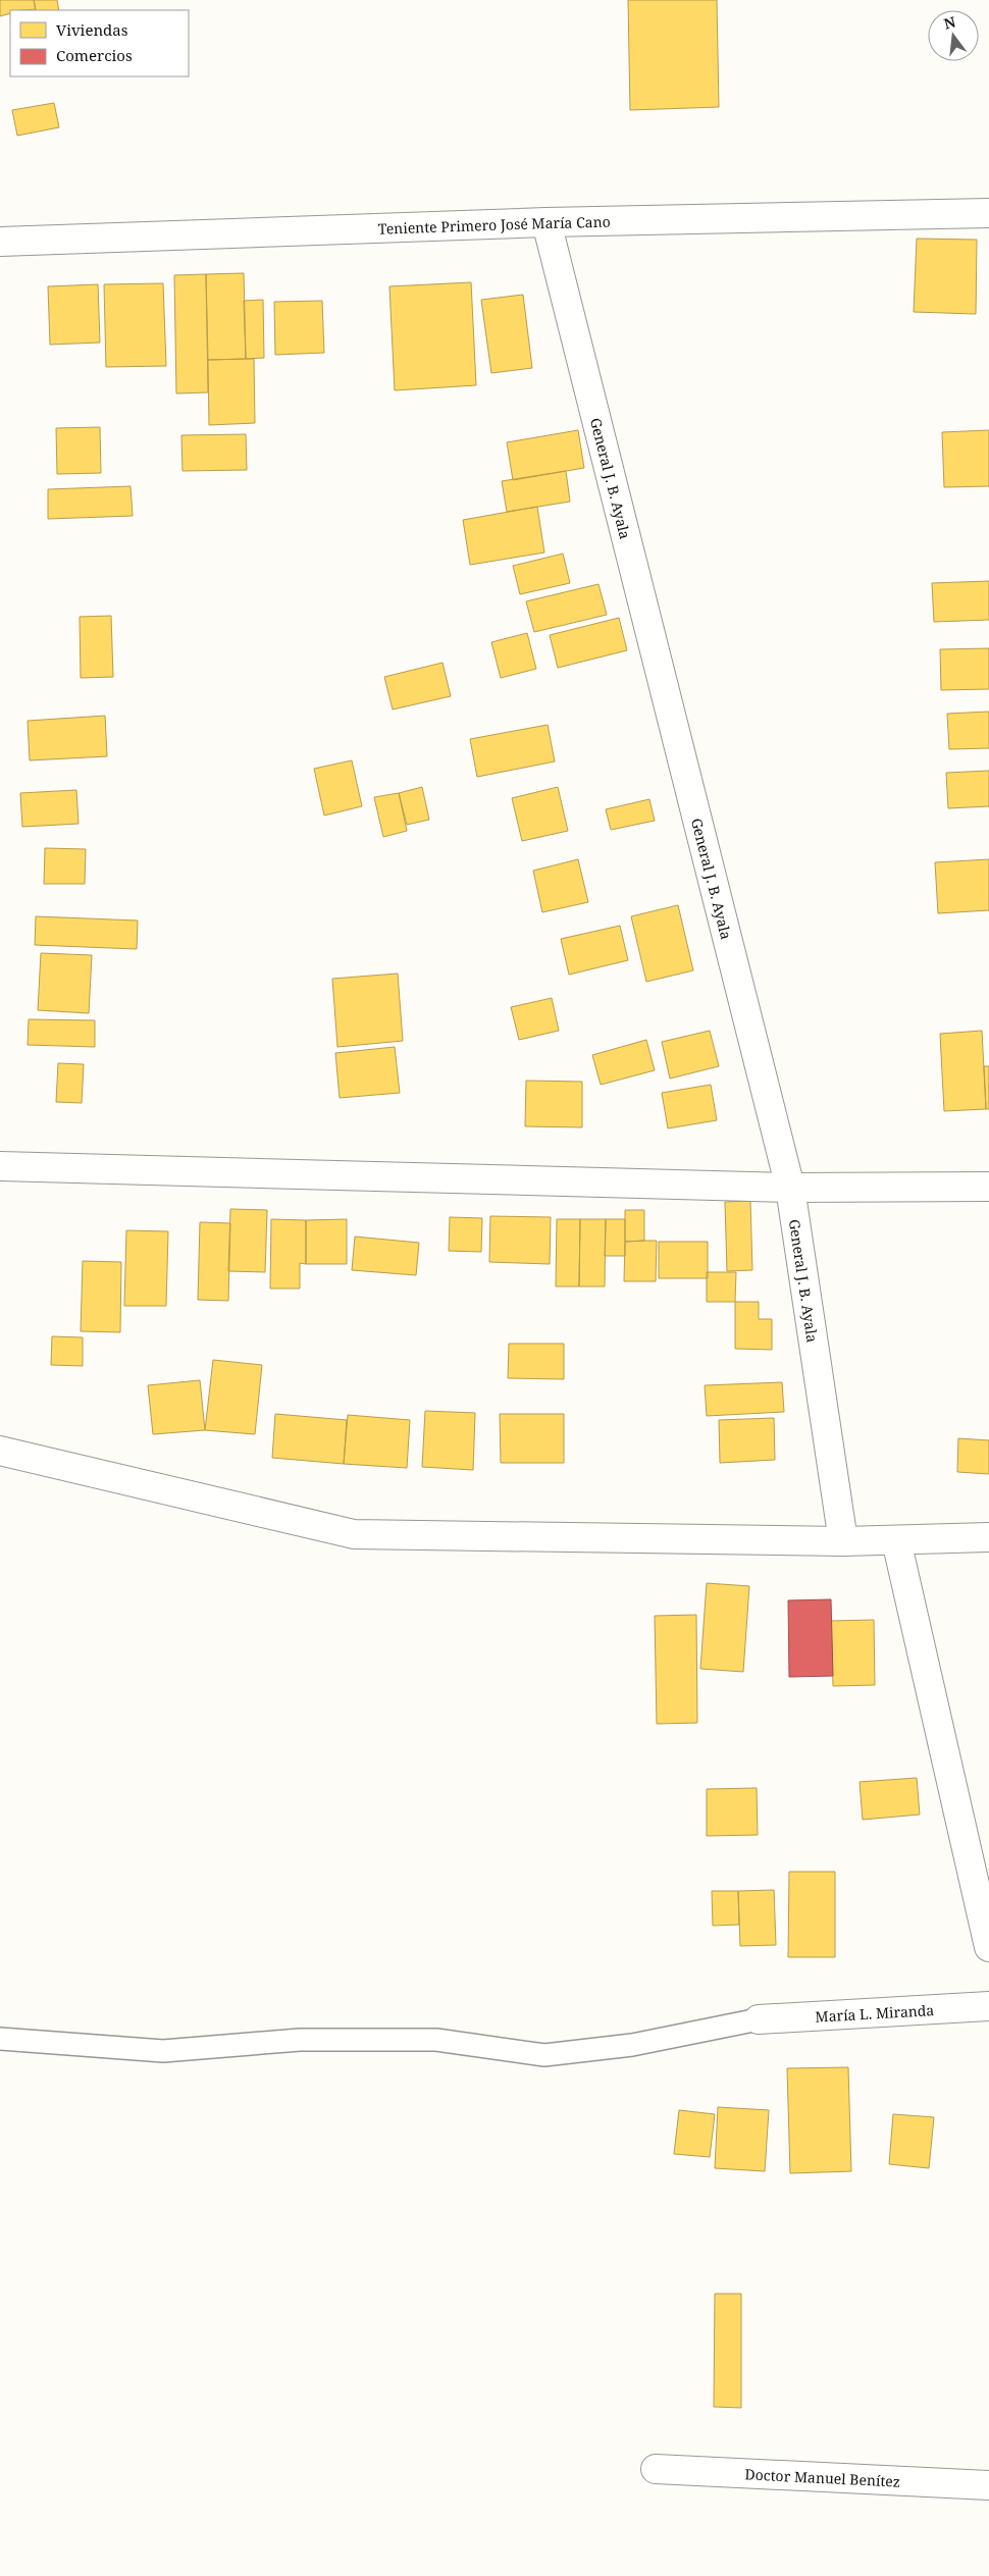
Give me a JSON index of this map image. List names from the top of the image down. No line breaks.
{"streets":{"street":["Teniente Primero José María Cano","General J. B. Ayala","María L. Miranda","Doctor Manuel Benítez"]},"crossings":[["Teniente Primero José María Cano","General J. B. Ayala"]],"legend":["Viviendas","Comercios"],"north":"top"}
